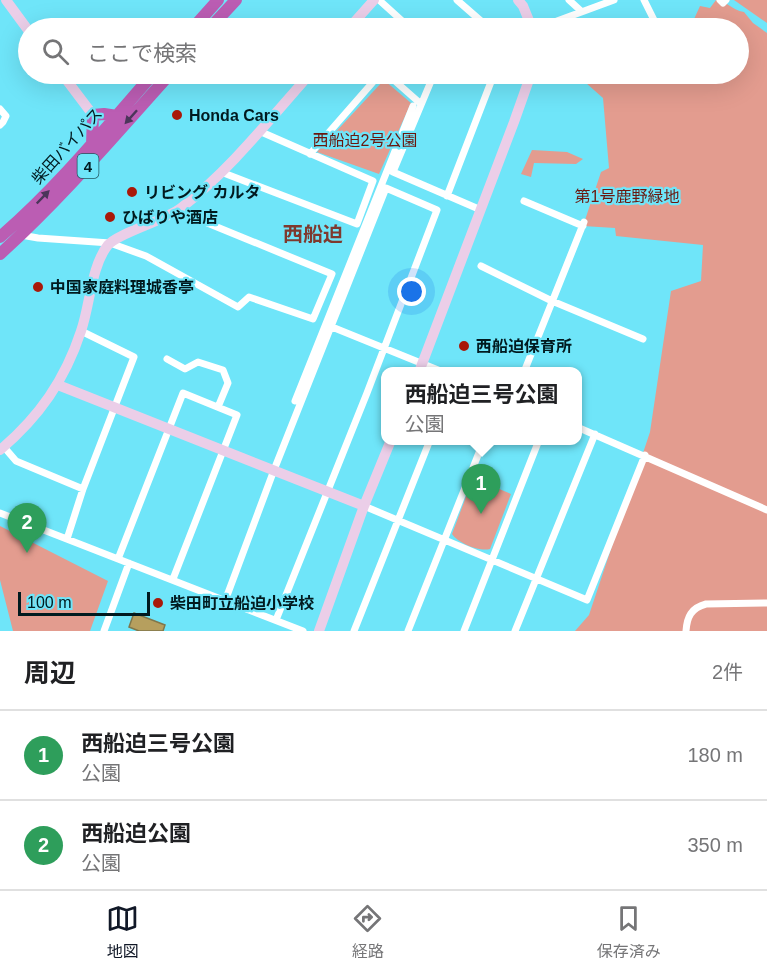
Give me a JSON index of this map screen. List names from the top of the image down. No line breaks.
{"streets":{"highway":["柴田バイパス","4"]},"districts":["西船迫"],"parks":["西船迫2号公園","第1号鹿野緑地"],"places":["Honda Cars","リビング カルタ","ひばりや酒店","中国家庭料理城香亭","西船迫保育所","柴田町立船迫小学校"],"scale_bar":"100 m","page":{"search":"ここで検索","popup":["西船迫三号公園","公園"],"pins":["1","2"],"scale":"100 m","heading":["周辺","2件"],"list":[{"mark":"1","name":"西船迫三号公園","note":"公園","value":"180 m"},{"mark":"2","name":"西船迫公園","note":"公園","value":"350 m"}],"nav":["地図","経路","保存済み"]}}
